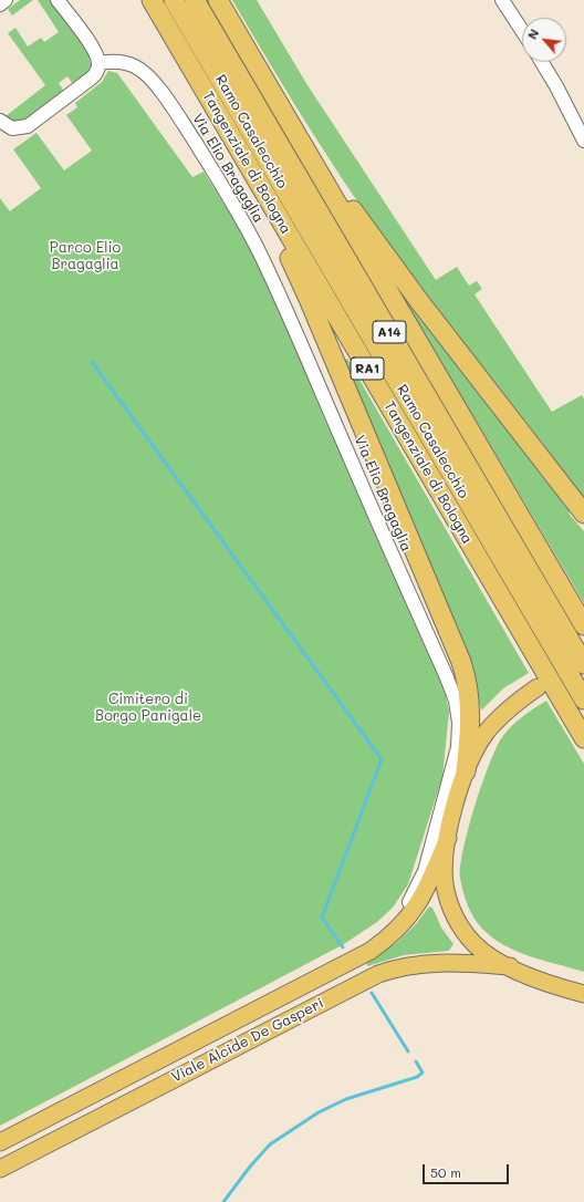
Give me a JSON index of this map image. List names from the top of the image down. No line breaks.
{"streets":{"highway":["Ramo Casalecchio","Tangenziale di Bologna","A14","RA1"],"main road":["Viale Alcide De Gasperi"],"street":["Via Elio Bragaglia"]},"crossings":[["Via Elio Bragaglia","Viale Alcide De Gasperi"]],"parks":["Parco Elio Bragaglia","Cimitero di Borgo Panigale"],"scale_bar":"50 m","north":"top left"}
